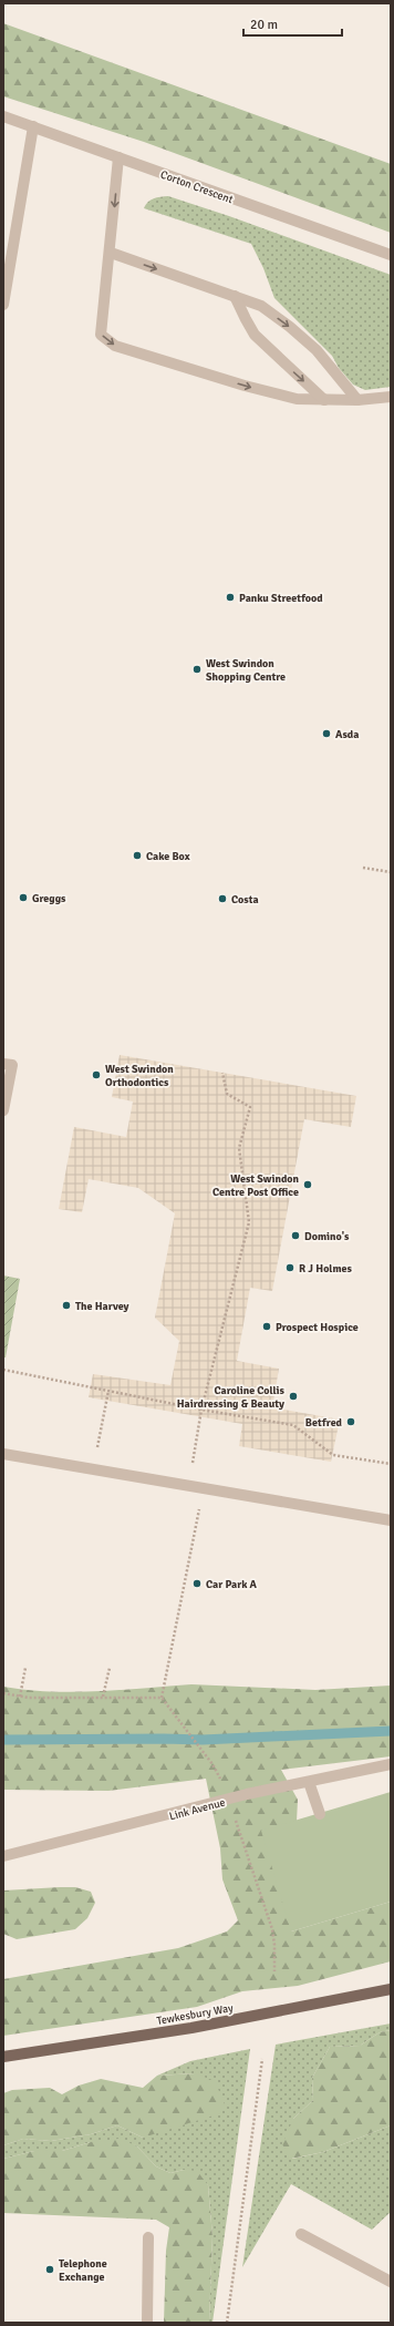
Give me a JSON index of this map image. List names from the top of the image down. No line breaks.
{"streets":{"main road":["Tewkesbury Way"],"street":["Corton Crescent","Link Avenue"]},"places":["Panku Streetfood","West Swindon Shopping Centre","Asda","Cake Box","Greggs","Costa","West Swindon Orthodontics","West Swindon Centre Post Office","Domino's","R J Holmes","The Harvey","Prospect Hospice","Caroline Collis Hairdressing & Beauty","Betfred","Car Park A","Telephone Exchange"],"scale_bar":"20 m"}
